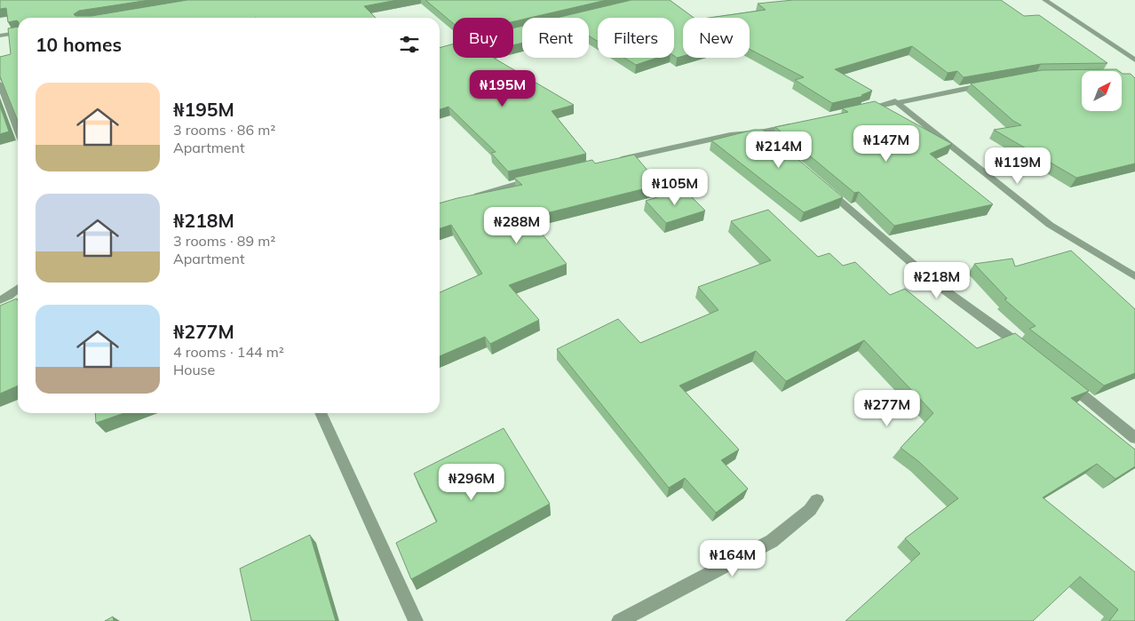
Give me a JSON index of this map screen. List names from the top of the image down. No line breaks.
{"north":"top right","page":{"chip":["Buy","Rent","Filters","New"],"heading":"10 homes","price":["₦195M","₦147M","₦214M","₦119M","₦105M","₦288M","₦218M","₦277M","₦296M","₦164M"],"list":[{"name":"₦195M","note":"3 rooms · 86 m² · Apartment"},{"name":"₦218M","note":"3 rooms · 89 m² · Apartment"},{"name":"₦277M","note":"4 rooms · 144 m² · House"}]}}
